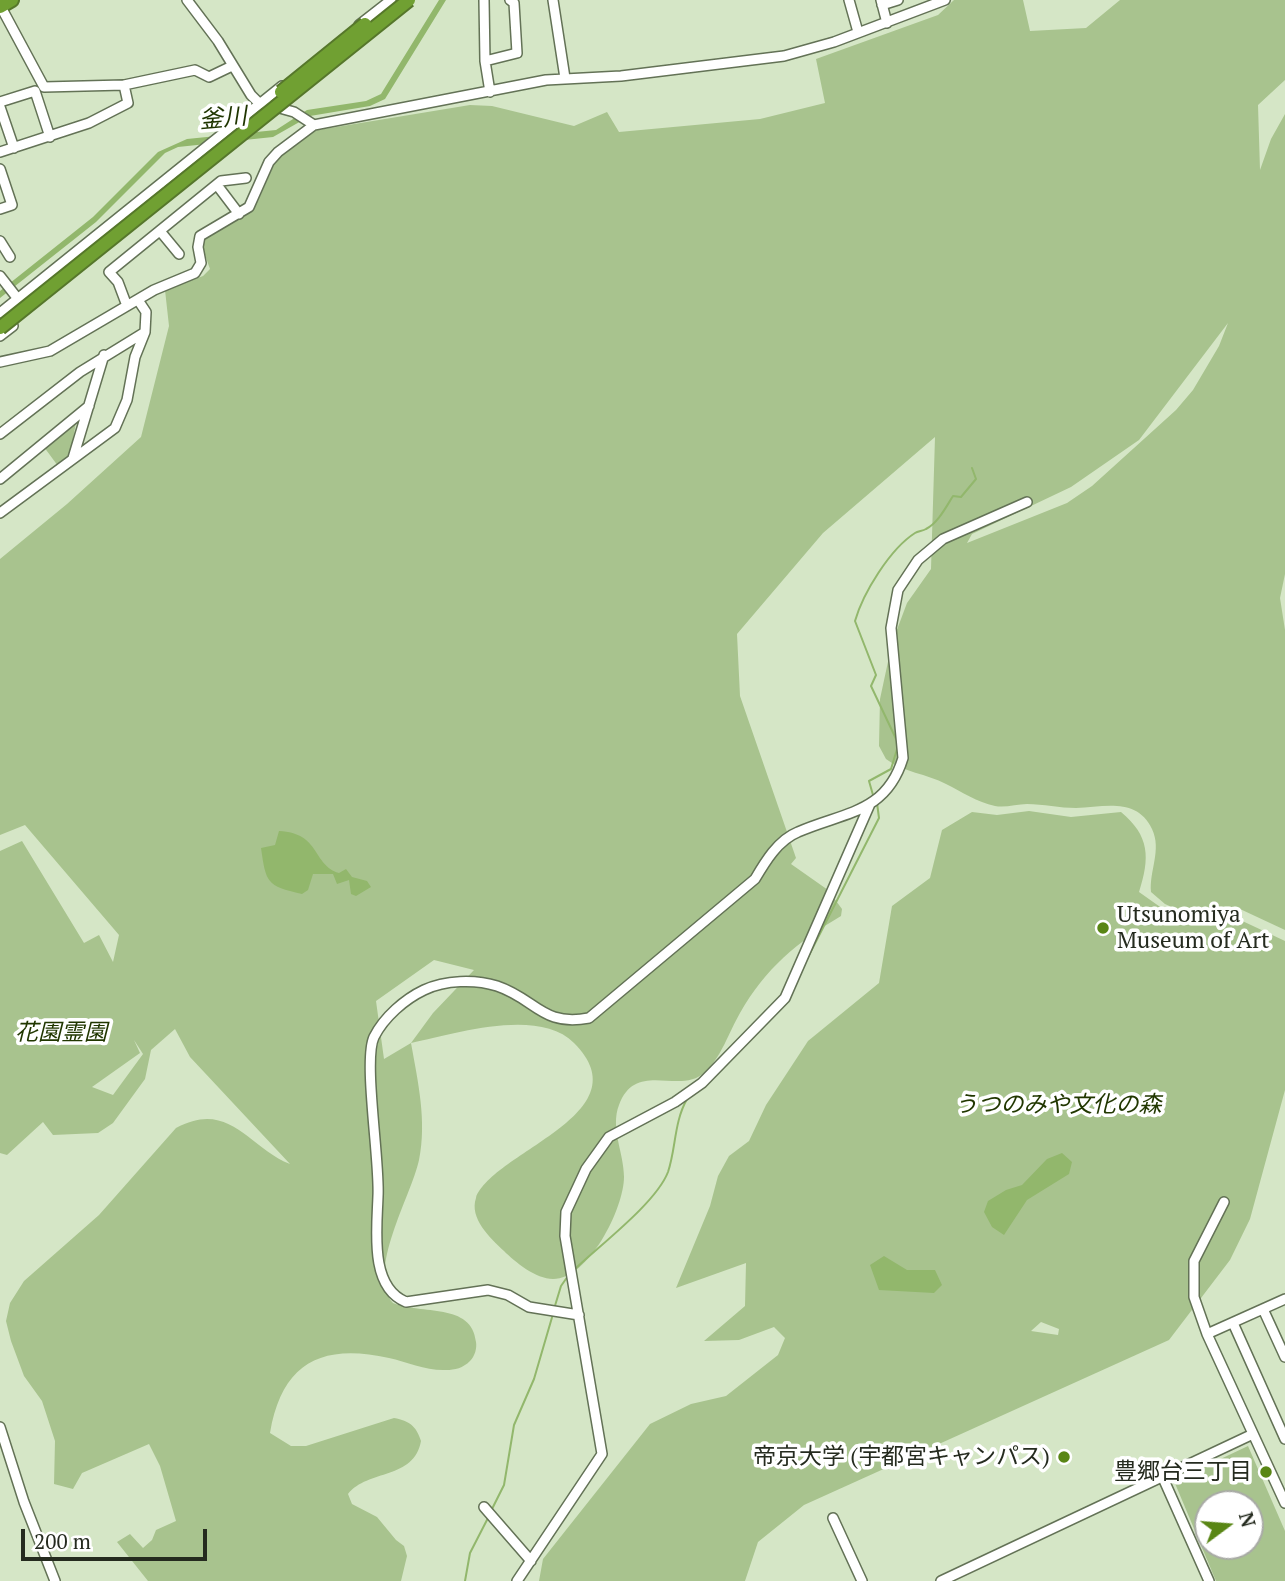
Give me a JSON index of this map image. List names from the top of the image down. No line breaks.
{"water":["釜川"],"parks":["花園霊園","うつのみや文化の森"],"places":["Utsunomiya Museum of Art","帝京大学 (宇都宮キャンパス)","豊郷台三丁目"],"scale_bar":"200 m","north":"right"}
